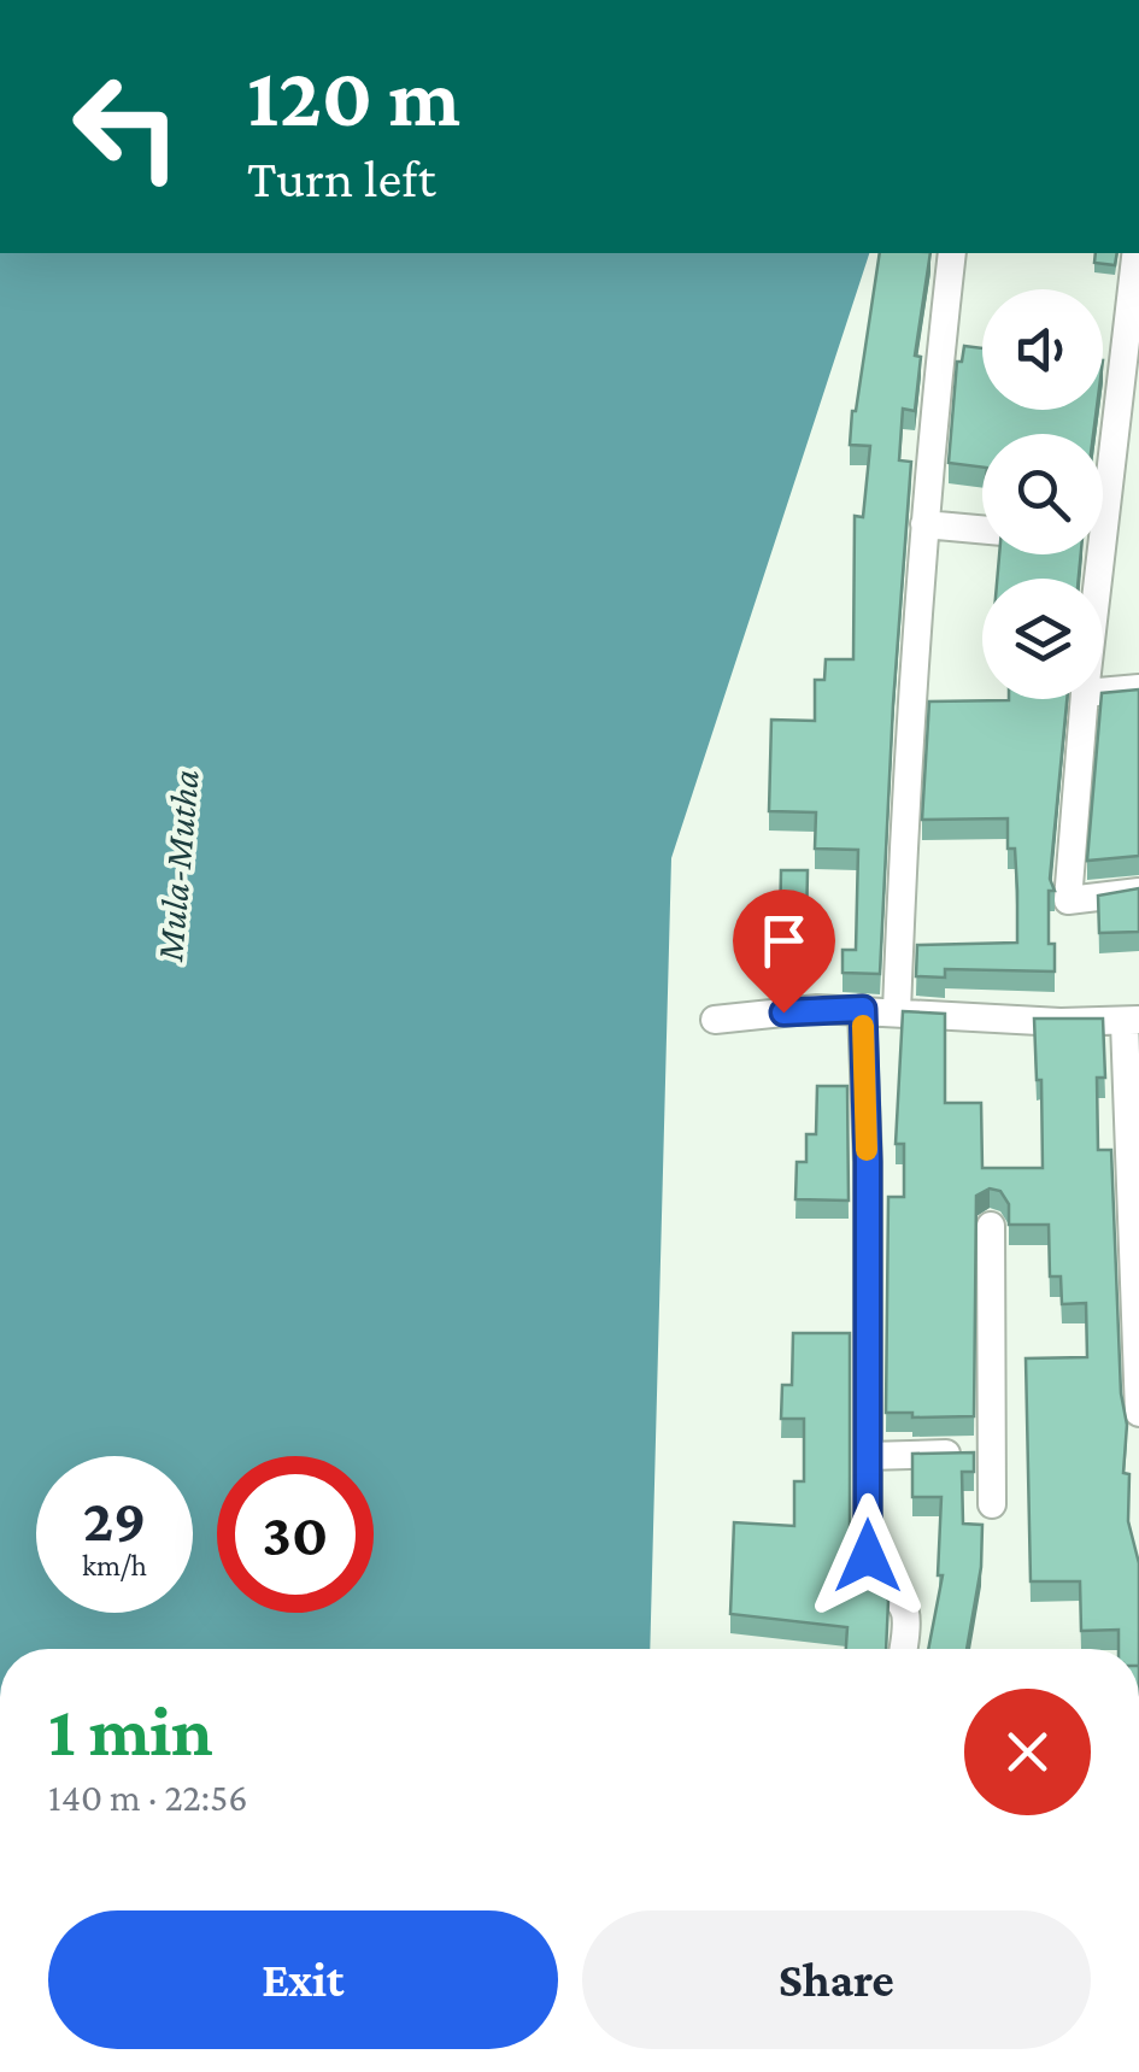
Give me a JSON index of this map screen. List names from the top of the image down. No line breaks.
{"water":["Mula-Mutha"],"page":{"turn":["120 m","Turn left"],"speed":"29 km/h","limit":"30","heading":["1 min","140 m · 22:56"],"buttons":["Exit","Share"]}}
